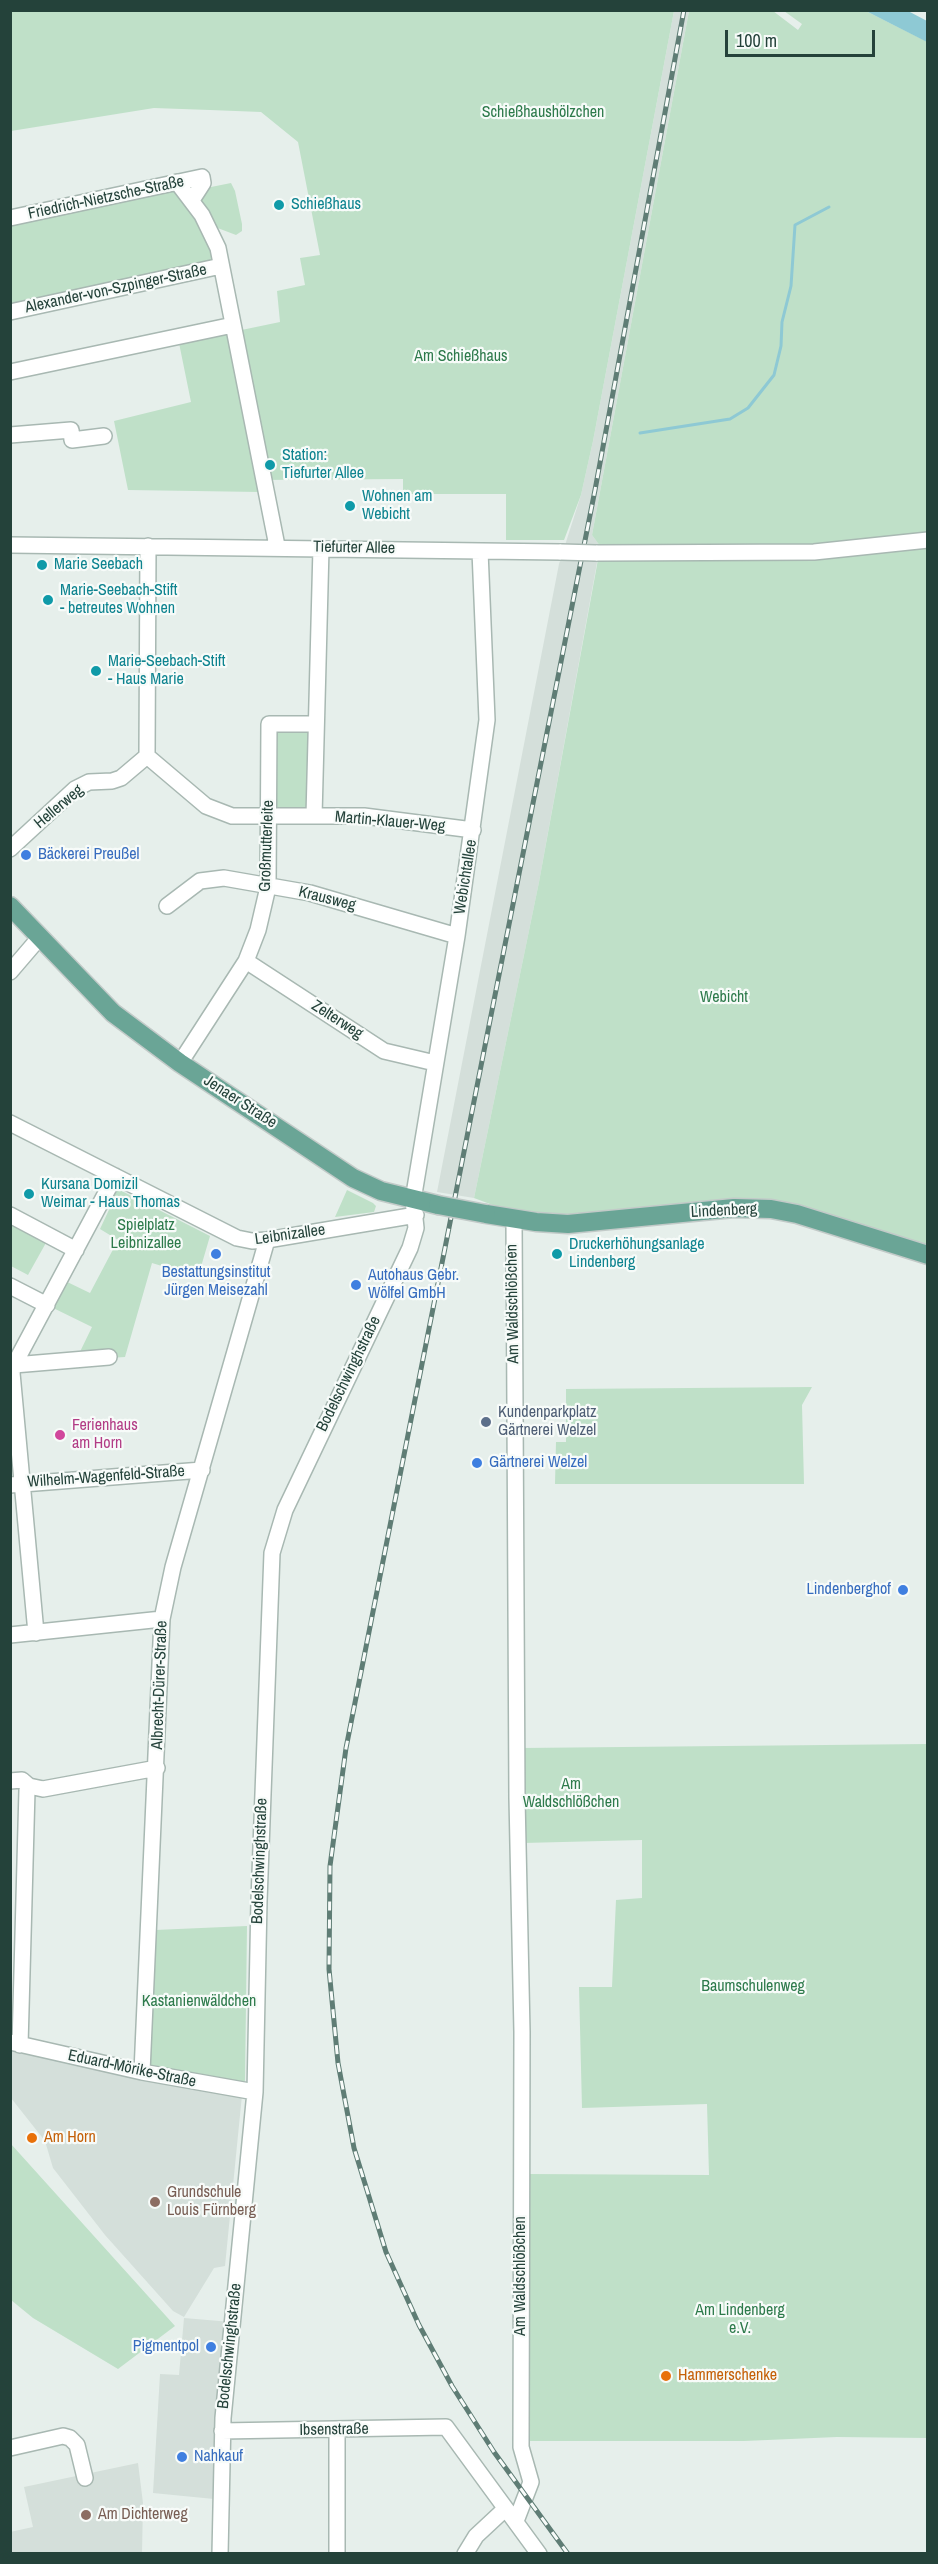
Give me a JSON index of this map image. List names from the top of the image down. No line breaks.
{"streets":{"main road":["Jenaer Straße","Lindenberg"],"street":["Friedrich-Nietzsche-Straße","Alexander-von-Szpinger-Straße","Tiefurter Allee","Hellerweg","Martin-Klauer-Weg","Großmutterleite","Webichtallee","Krausweg","Zelterweg","Leibnizallee","Am Waldschlößchen","Bodelschwinghstraße","Wilhelm-Wagenfeld-Straße","Albrecht-Dürer-Straße","Eduard-Mörike-Straße","Ibsenstraße"]},"crossings":[["Tiefurter Allee","Webichtallee"],["Hellerweg","Martin-Klauer-Weg"],["Martin-Klauer-Weg","Großmutterleite"],["Martin-Klauer-Weg","Webichtallee"],["Großmutterleite","Krausweg"],["Großmutterleite","Zelterweg"],["Großmutterleite","Jenaer Straße"],["Webichtallee","Krausweg"],["Webichtallee","Zelterweg"],["Webichtallee","Jenaer Straße"],["Webichtallee","Leibnizallee"],["Webichtallee","Bodelschwinghstraße"],["Jenaer Straße","Lindenberg"],["Jenaer Straße","Leibnizallee"],["Jenaer Straße","Am Waldschlößchen"],["Jenaer Straße","Bodelschwinghstraße"],["Lindenberg","Am Waldschlößchen"],["Leibnizallee","Bodelschwinghstraße"],["Leibnizallee","Albrecht-Dürer-Straße"],["Am Waldschlößchen","Ibsenstraße"],["Bodelschwinghstraße","Eduard-Mörike-Straße"],["Bodelschwinghstraße","Ibsenstraße"],["Wilhelm-Wagenfeld-Straße","Albrecht-Dürer-Straße"],["Albrecht-Dürer-Straße","Eduard-Mörike-Straße"]],"parks":["Schießhaushölzchen","Am Schießhaus","Webicht","Spielplatz Leibnizallee","Am Waldschlößchen","Baumschulenweg","Kastanienwäldchen","Am Lindenberg e.V."],"places":["Schießhaus","Station: Tiefurter Allee","Wohnen am Webicht","Marie Seebach","Marie-Seebach-Stift - betreutes Wohnen","Marie-Seebach-Stift - Haus Marie","Bäckerei Preußel","Kursana Domizil Weimar - Haus Thomas","Bestattungsinstitut Jürgen Meisezahl","Druckerhöhungsanlage Lindenberg","Autohaus Gebr. Wölfel GmbH","Kundenparkplatz Gärtnerei Welzel","Ferienhaus am Horn","Gärtnerei Welzel","Lindenberghof","Am Horn","Grundschule Louis Fürnberg","Pigmentpol","Hammerschenke","Nahkauf","Am Dichterweg"],"scale_bar":"100 m"}
